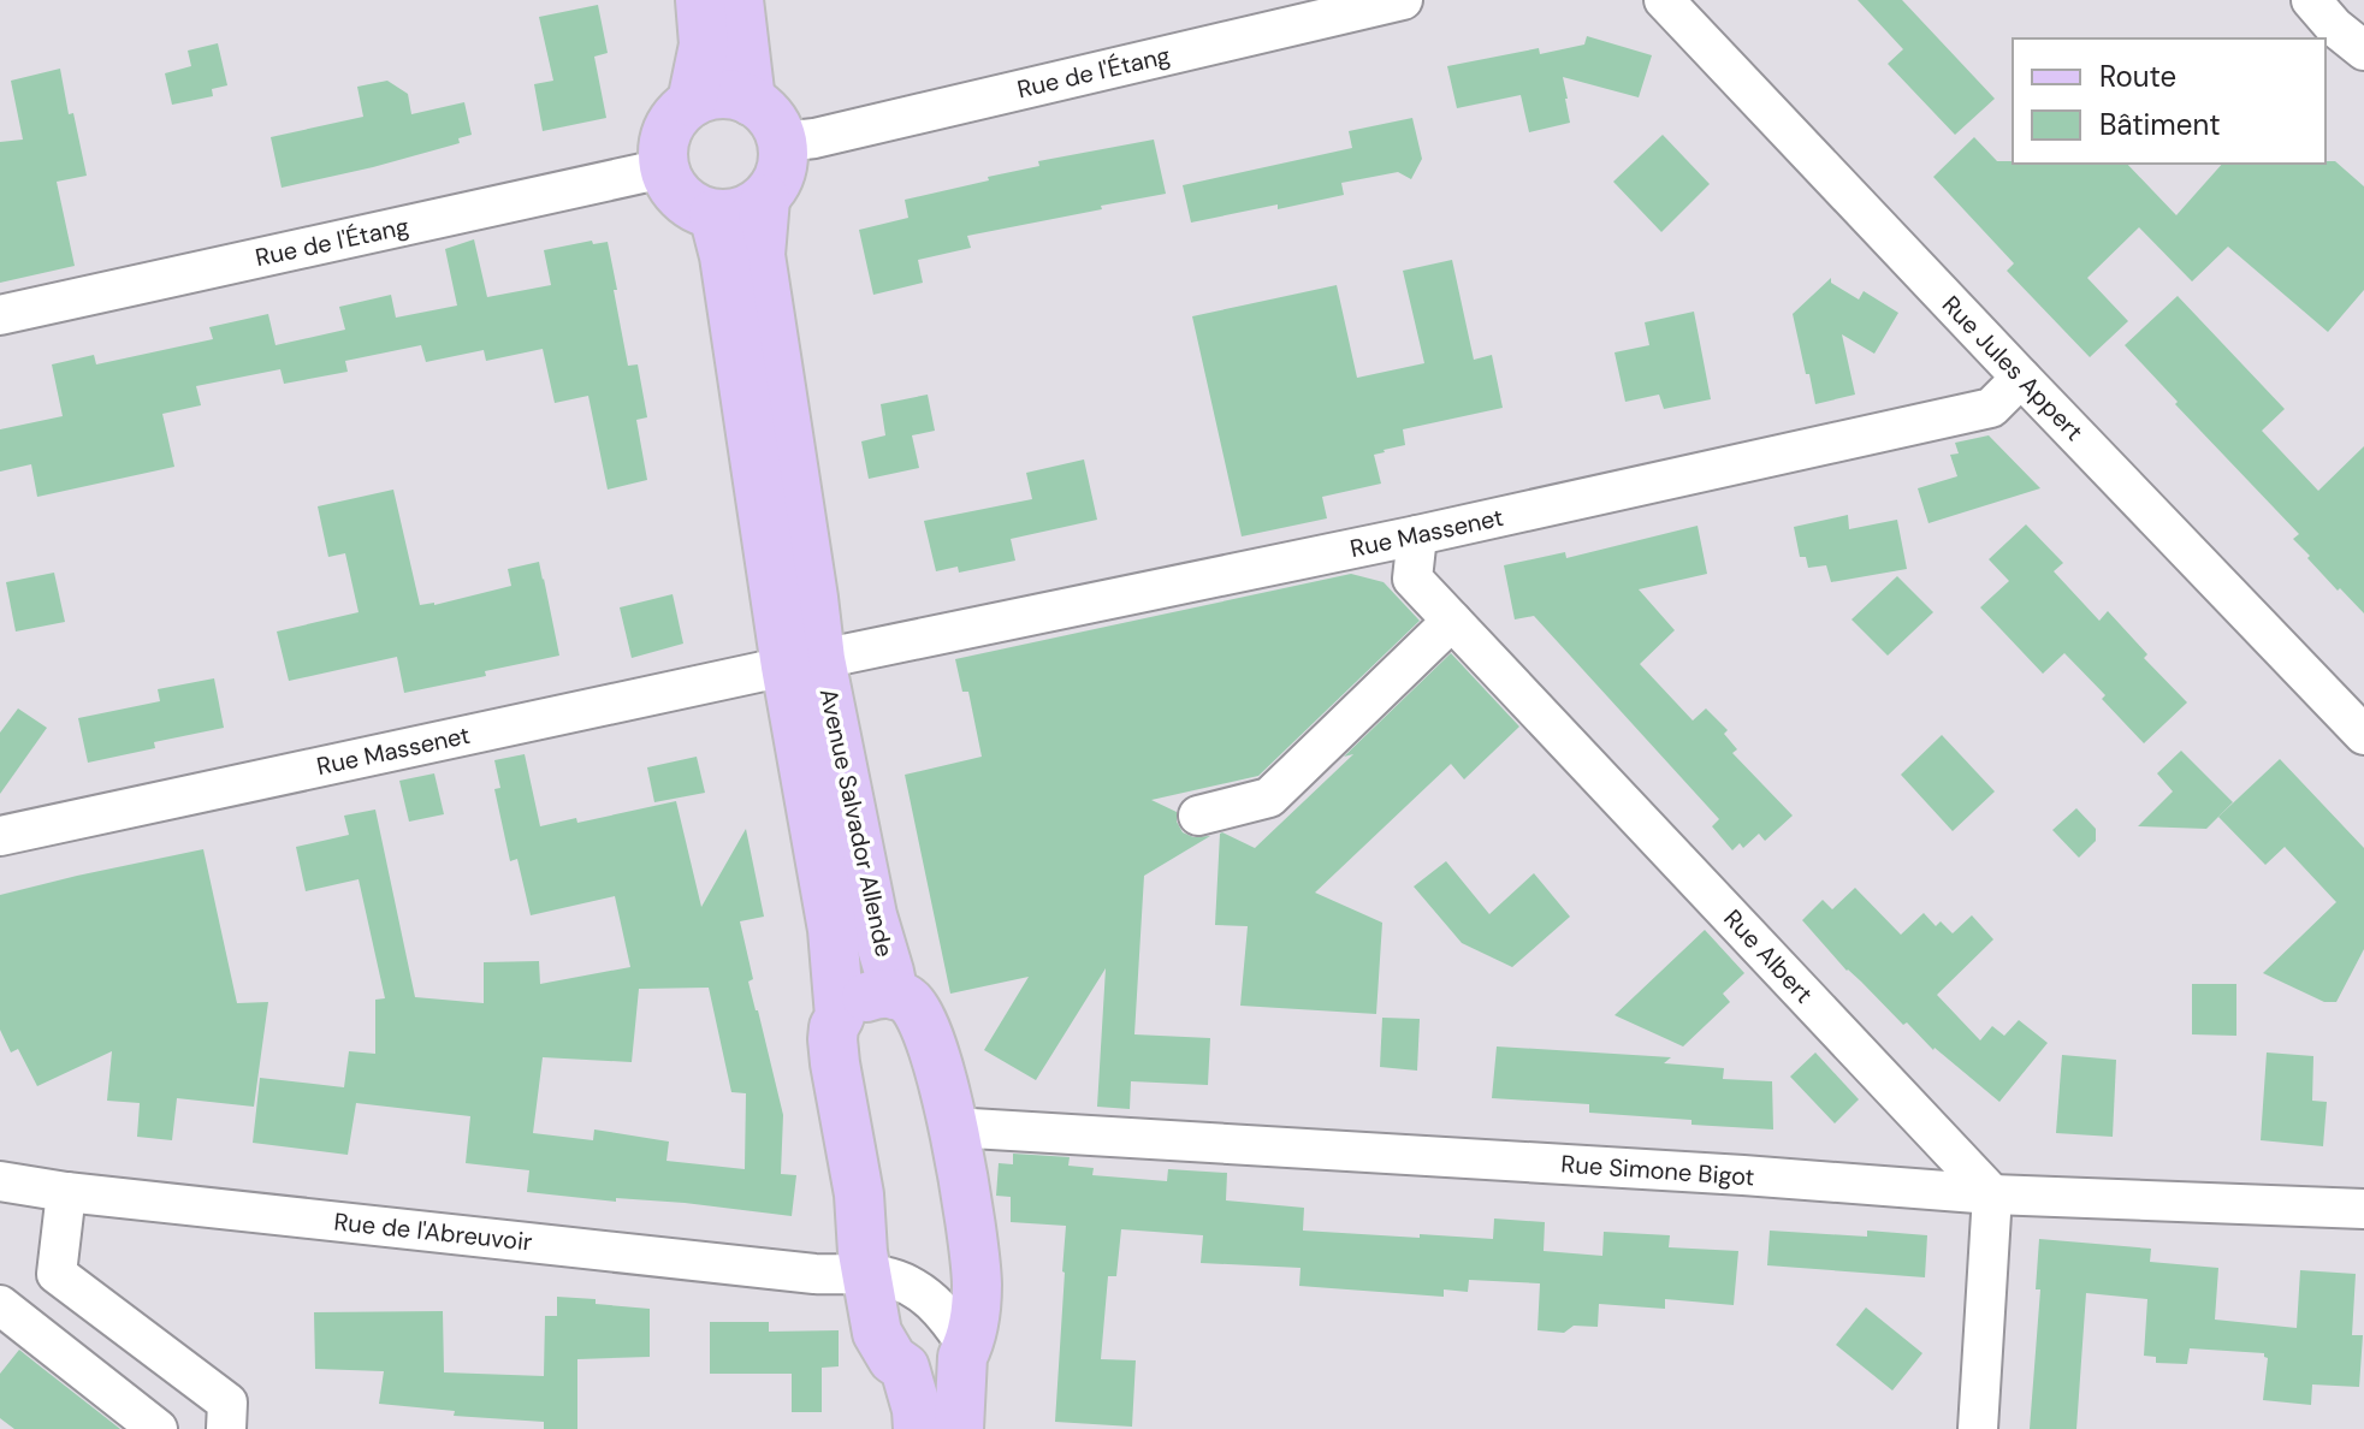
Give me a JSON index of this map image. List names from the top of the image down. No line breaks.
{"streets":{"main road":["Avenue Salvador Allende"],"street":["Rue de l'Étang","Rue Jules Appert","Rue Massenet","Rue Albert","Rue Simone Bigot","Rue de l'Abreuvoir"]},"crossings":[["Rue de l'Étang","Avenue Salvador Allende"],["Rue Jules Appert","Rue Massenet"],["Rue Massenet","Avenue Salvador Allende"],["Rue Massenet","Rue Albert"],["Avenue Salvador Allende","Rue Simone Bigot"],["Avenue Salvador Allende","Rue de l'Abreuvoir"],["Rue Albert","Rue Simone Bigot"]],"legend":["Route","Bâtiment"]}
